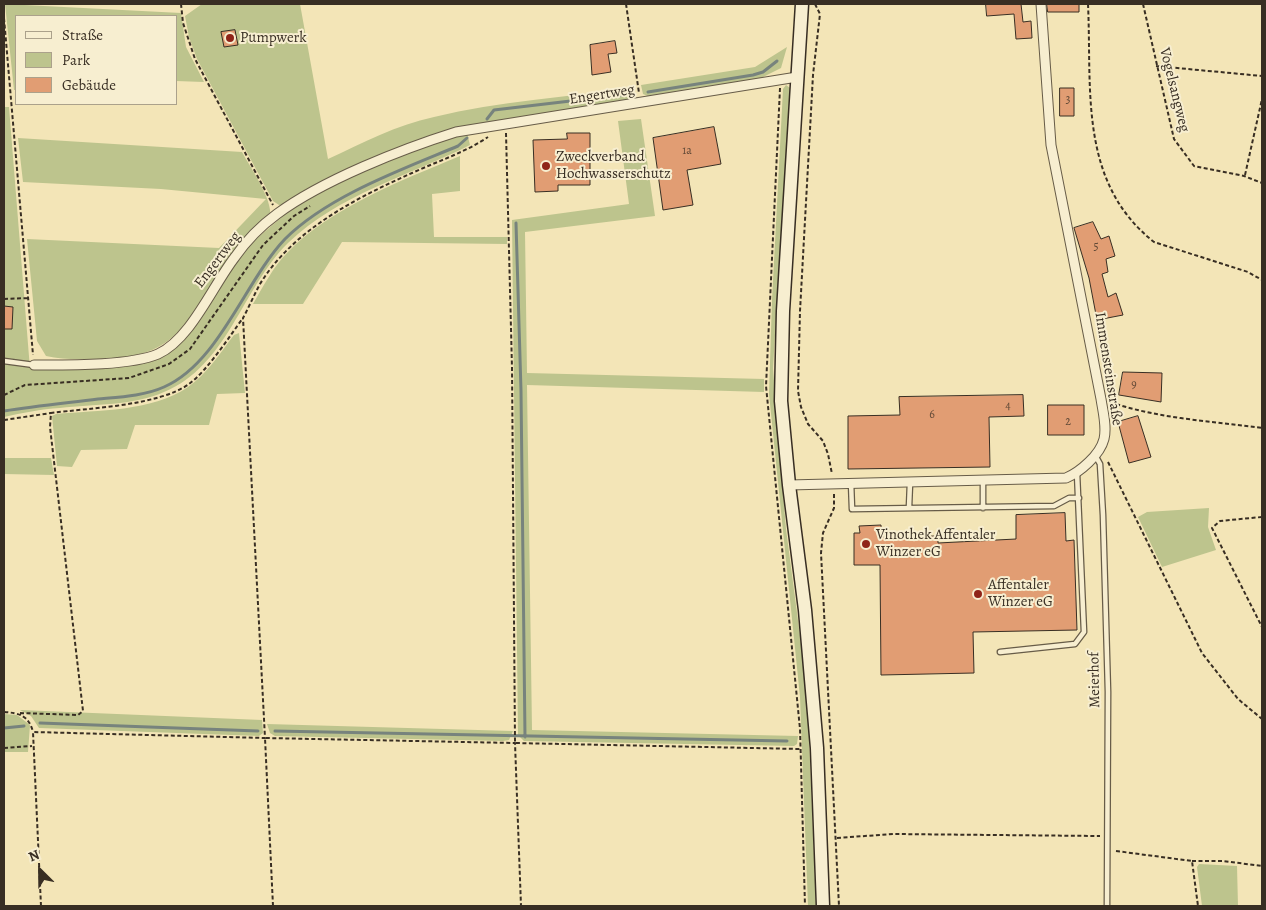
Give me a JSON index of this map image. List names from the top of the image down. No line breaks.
{"streets":{"street":["Engertweg","Immensteinstraße"],"lane":["Meierhof"],"path":["Vogelsangweg"]},"crossings":[["Immensteinstraße","Meierhof"]],"places":["Pumpwerk","Zweckverband Hochwasserschutz","Vinothek Affentaler Winzer eG","Affentaler Winzer eG"],"house_numbers":["3","1a","5","9","4","6","2"],"legend":["Straße","Park","Gebäude"],"north":"top left"}
